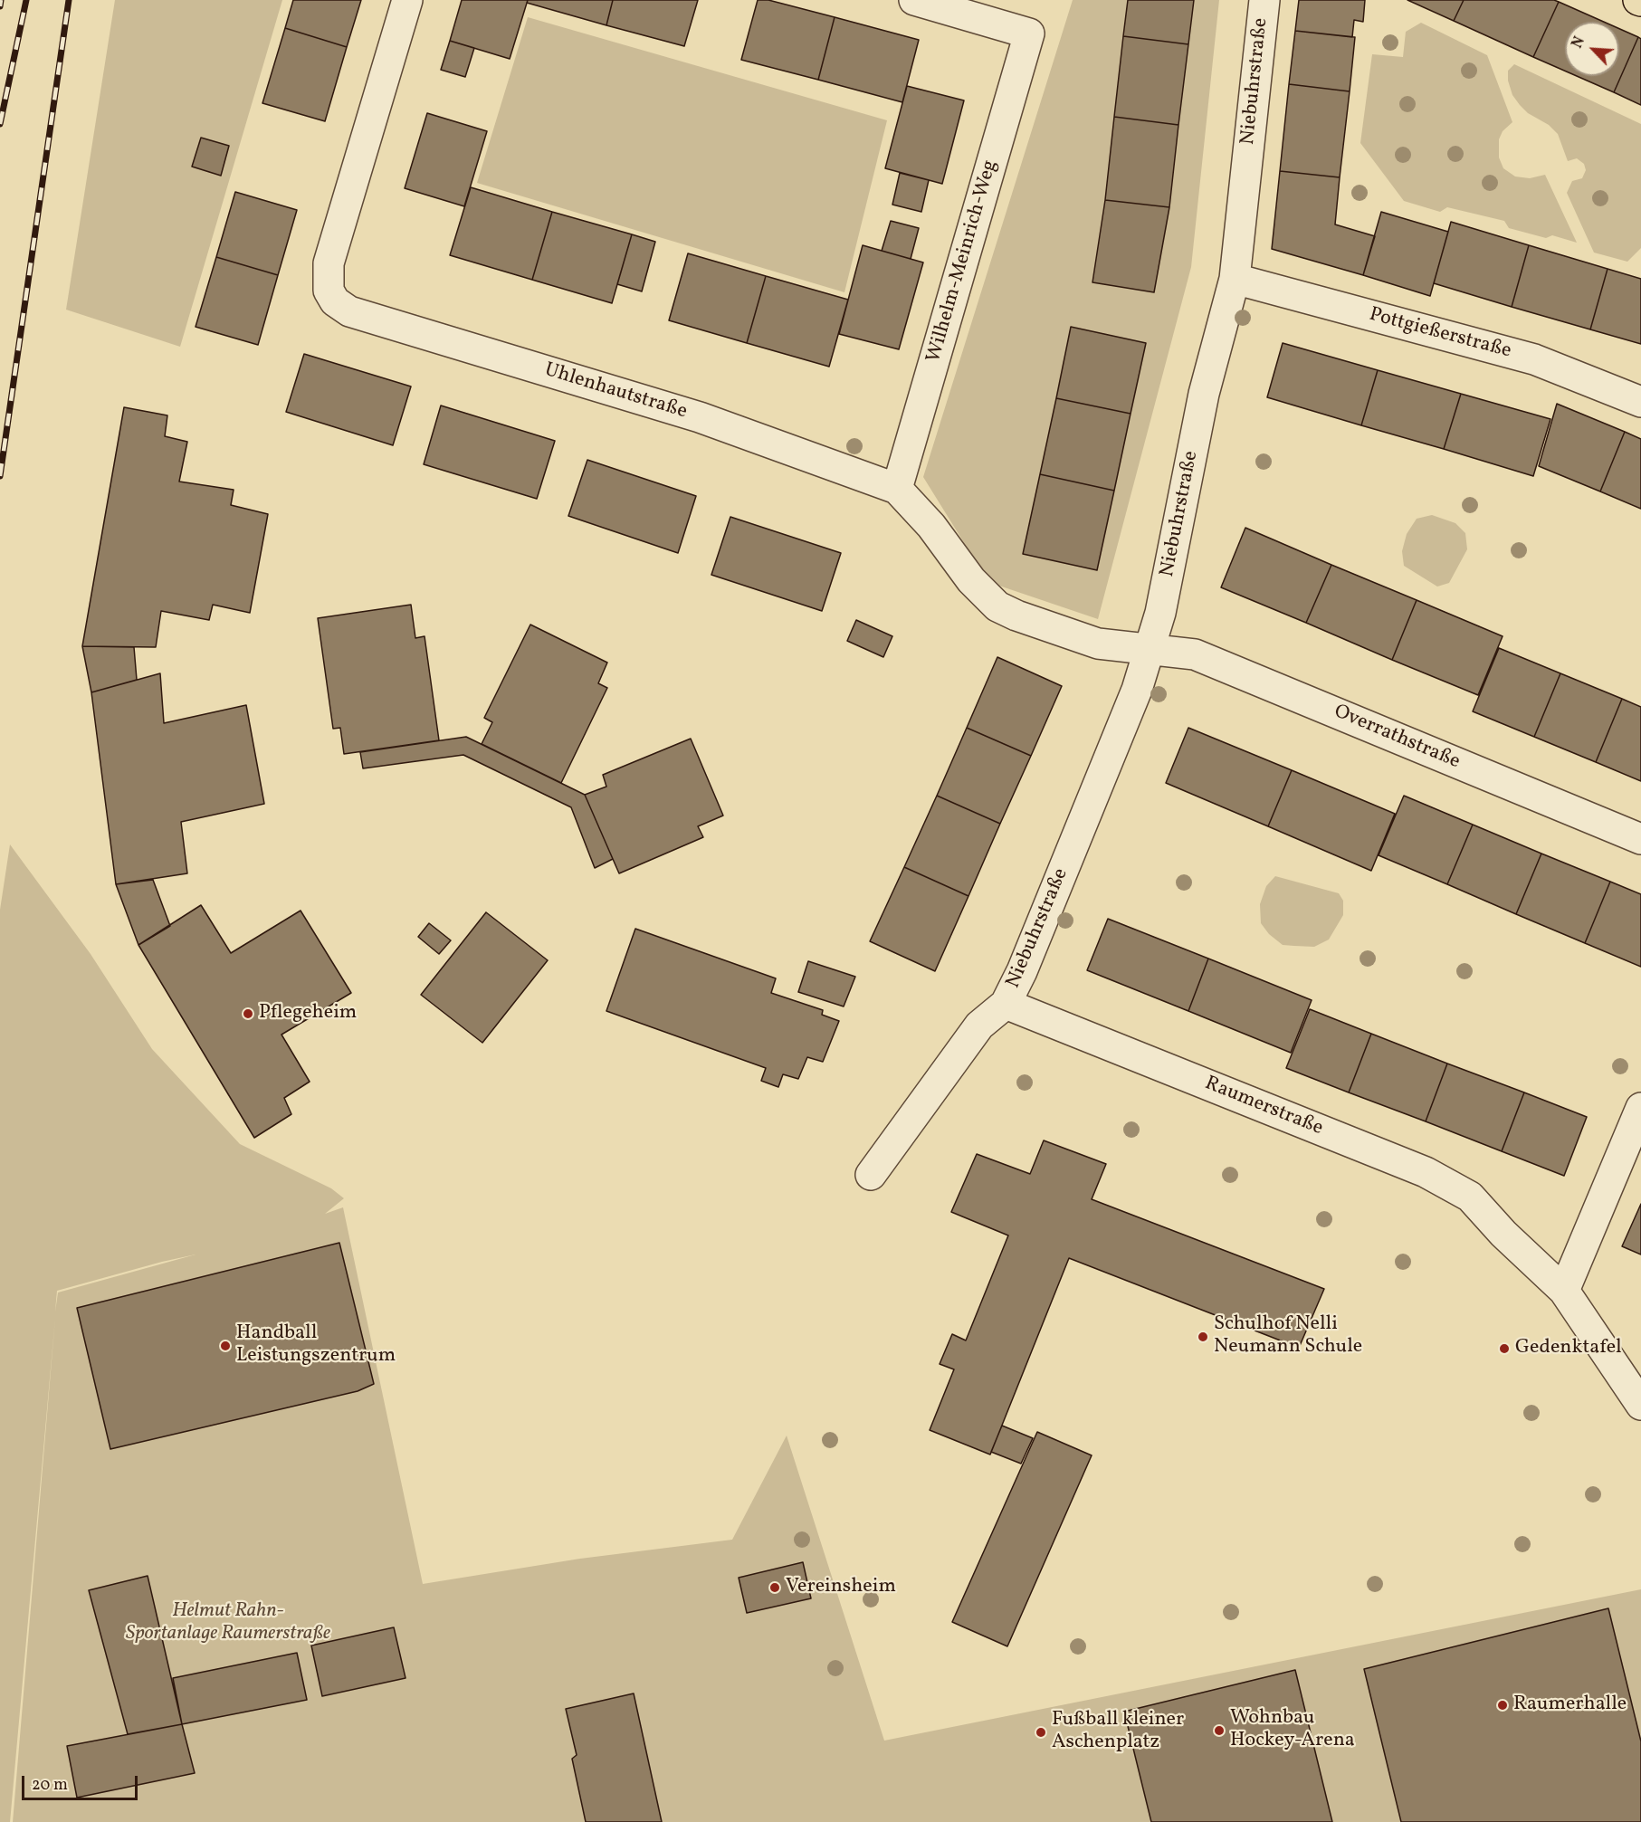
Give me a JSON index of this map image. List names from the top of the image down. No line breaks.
{"streets":{"street":["Niebuhrstraße","Wilhelm-Meinrich-Weg","Pottgießerstraße","Uhlenhautstraße","Overrathstraße","Raumerstraße"]},"crossings":[["Niebuhrstraße","Pottgießerstraße"],["Niebuhrstraße","Uhlenhautstraße"],["Niebuhrstraße","Overrathstraße"],["Niebuhrstraße","Raumerstraße"],["Wilhelm-Meinrich-Weg","Uhlenhautstraße"],["Uhlenhautstraße","Overrathstraße"]],"parks":["Helmut Rahn- Sportanlage Raumerstraße"],"places":["Pflegeheim","Schulhof Nelli Neumann Schule","Handball Leistungszentrum","Gedenktafel","Vereinsheim","Raumerhalle","Wohnbau Hockey-Arena","Fußball kleiner Aschenplatz"],"scale_bar":"20 m","north":"top left"}
